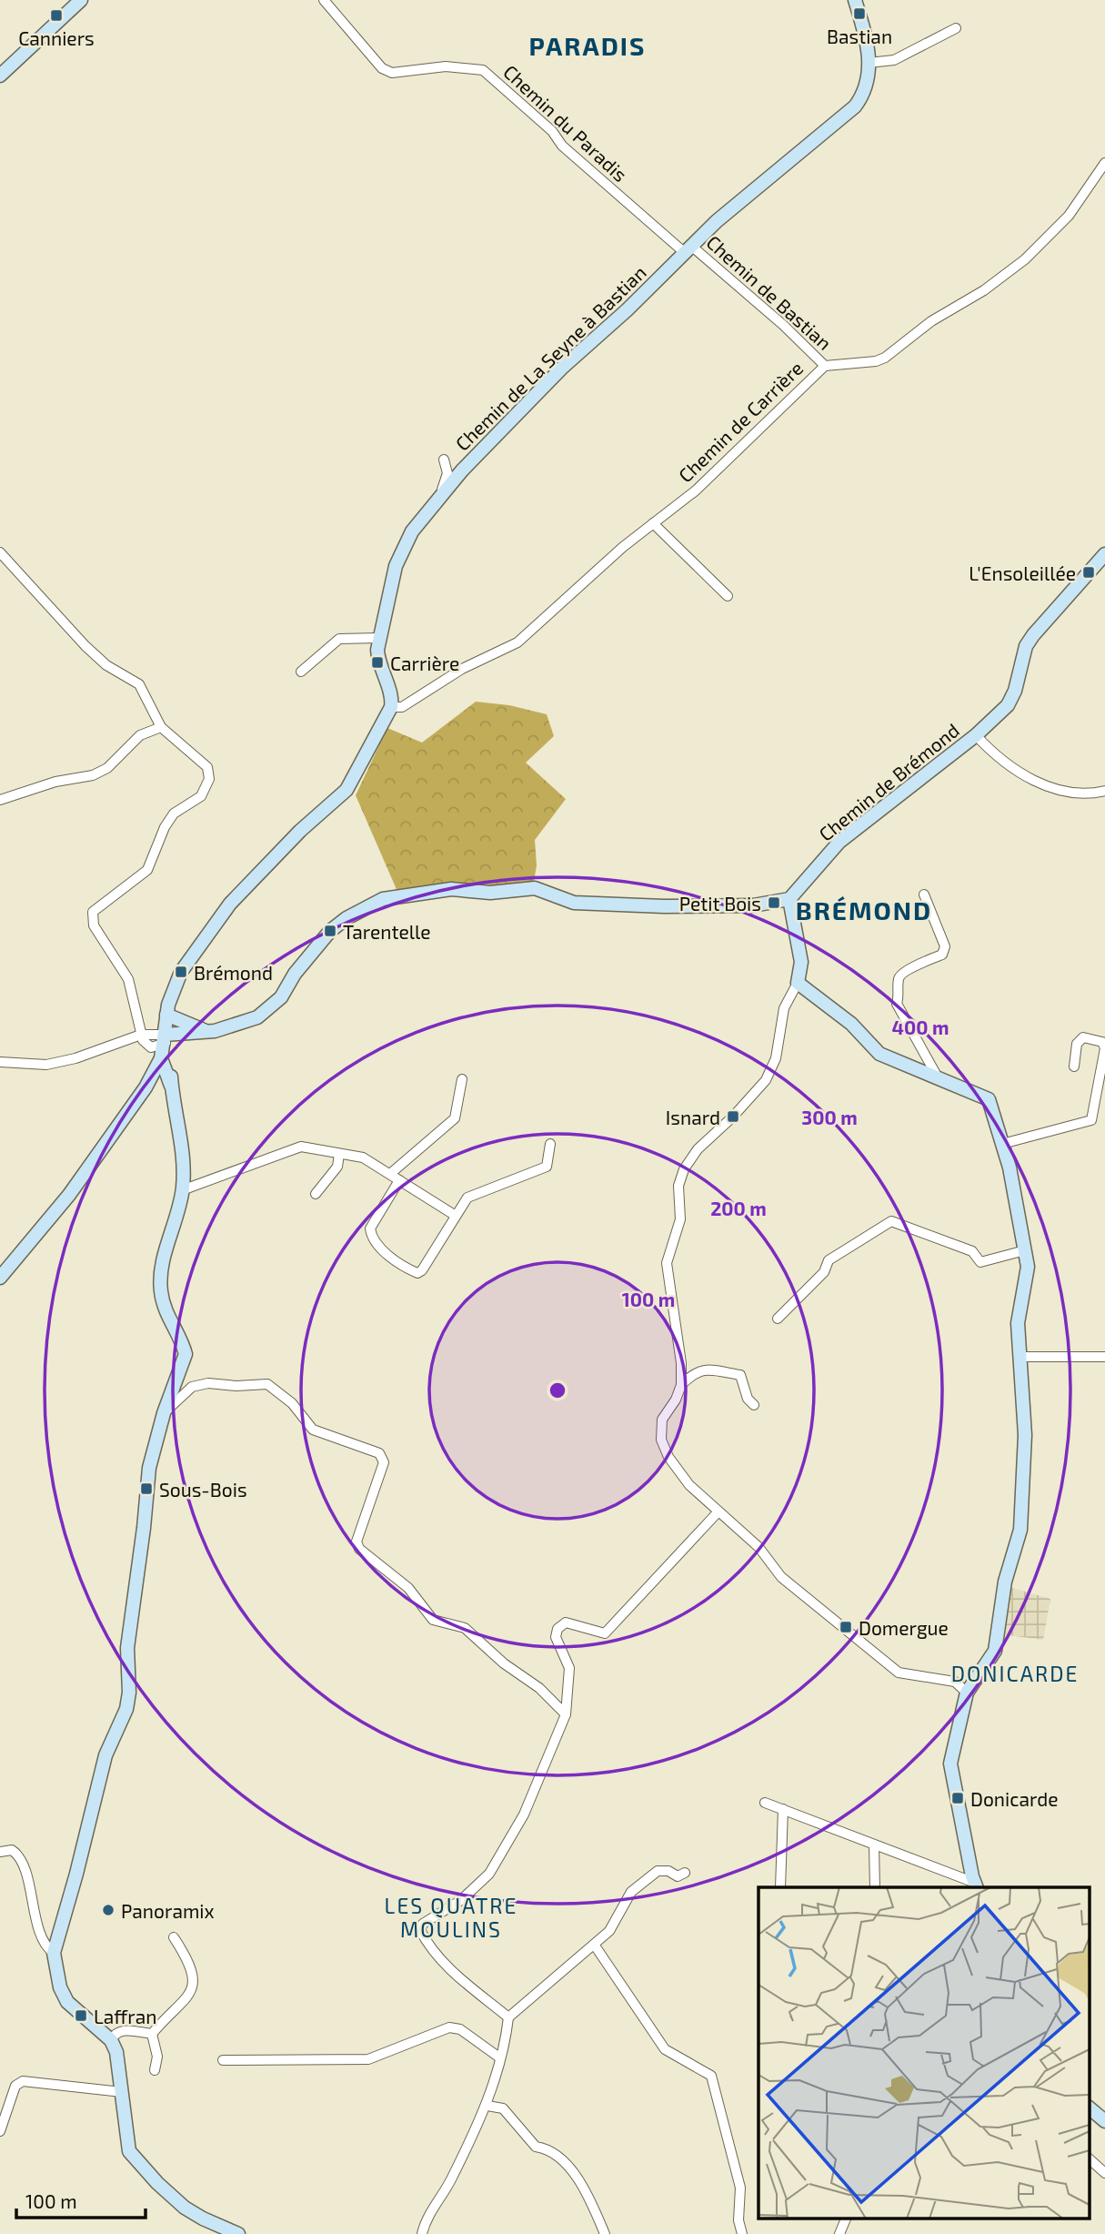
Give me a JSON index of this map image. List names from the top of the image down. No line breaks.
{"streets":{"street":["Chemin du Paradis","Chemin de Bastian","Chemin de La Seyne à Bastian","Chemin de Carrière","Chemin de Brémond"]},"crossings":[["Chemin du Paradis","Chemin de Bastian"],["Chemin du Paradis","Chemin de La Seyne à Bastian"],["Chemin de Bastian","Chemin de La Seyne à Bastian"],["Chemin de Bastian","Chemin de Carrière"],["Chemin de La Seyne à Bastian","Chemin de Carrière"]],"districts":["PARADIS","BRÉMOND","DONICARDE","LES QUATRE MOULINS"],"places":{"transit":["Bastian","Canniers","L'Ensoleillée","Carrière","Petit Bois","Tarentelle","Brémond","Isnard","Sous-Bois","Domergue","Donicarde","Laffran"],"other":["Panoramix"]},"scale_bar":"100 m","rings":["400 m","300 m","200 m","100 m"]}
